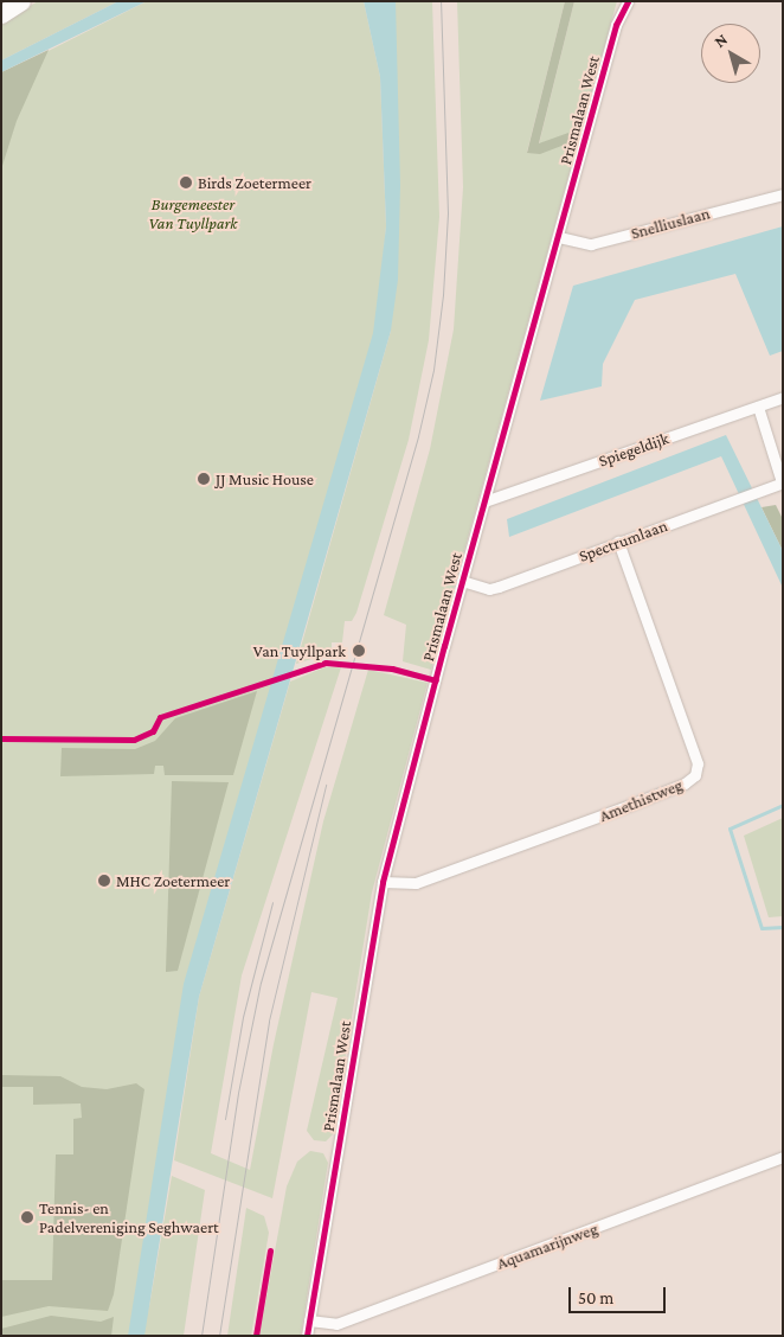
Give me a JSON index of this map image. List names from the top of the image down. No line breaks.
{"streets":{"street":["Prismalaan West","Snelliuslaan","Spiegeldijk","Spectrumlaan","Amethistweg","Aquamarijnweg"]},"crossings":[["Prismalaan West","Snelliuslaan"],["Prismalaan West","Spiegeldijk"],["Prismalaan West","Spectrumlaan"],["Prismalaan West","Amethistweg"],["Prismalaan West","Aquamarijnweg"],["Spectrumlaan","Amethistweg"]],"parks":["Burgemeester Van Tuyllpark"],"places":["Birds Zoetermeer","JJ Music House","Van Tuyllpark","MHC Zoetermeer","Tennis- en Padelvereniging Seghwaert"],"scale_bar":"50 m","north":"top left"}
